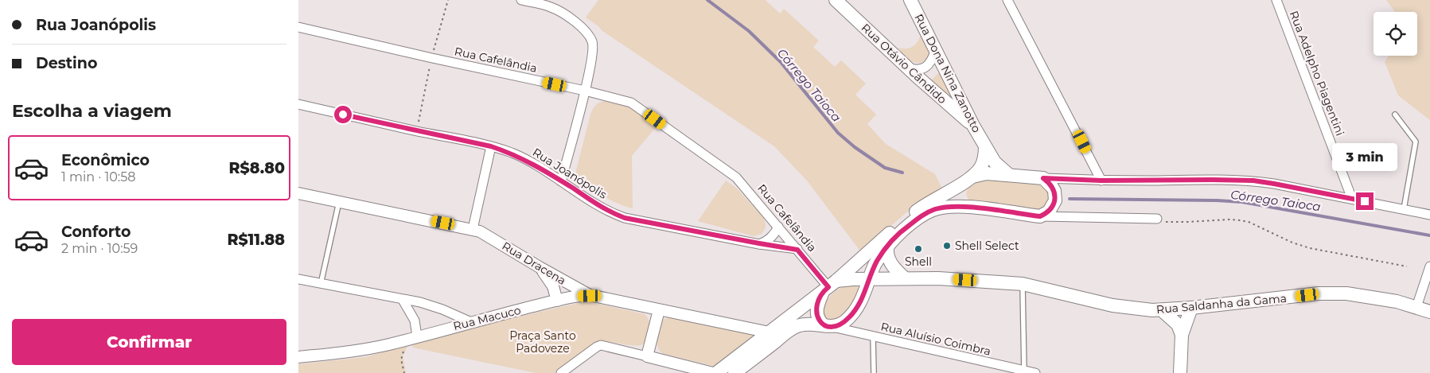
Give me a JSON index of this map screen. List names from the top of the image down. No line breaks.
{"streets":{"main road":["Rua Otávio Cândido","Rua Dona Nina Zanotto","Rua Saldanha da Gama"],"street":["Rua Cafelândia","Rua Adelpho Piagentini","Rua Joanópolis","Rua Dracena","Rua Macuco","Rua Aluísio Coimbra"]},"crossings":[["Rua Cafelândia","Rua Joanópolis"],["Rua Cafelândia","Rua Saldanha da Gama"],["Rua Otávio Cândido","Rua Dona Nina Zanotto"],["Rua Dracena","Rua Macuco"]],"water":["Córrego Taioca"],"parks":["Praça Santo Padoveze"],"places":["Shell Select","Shell"],"page":{"banner":["Rua Joanópolis","Destino"],"heading":"Escolha a viagem","list":[{"name":"Econômico","note":"1 min · 10:58","value":"R$8.80"},{"name":"Conforto","note":"2 min · 10:59","value":"R$11.88"}],"bubble":"3 min","buttons":"Confirmar"}}
